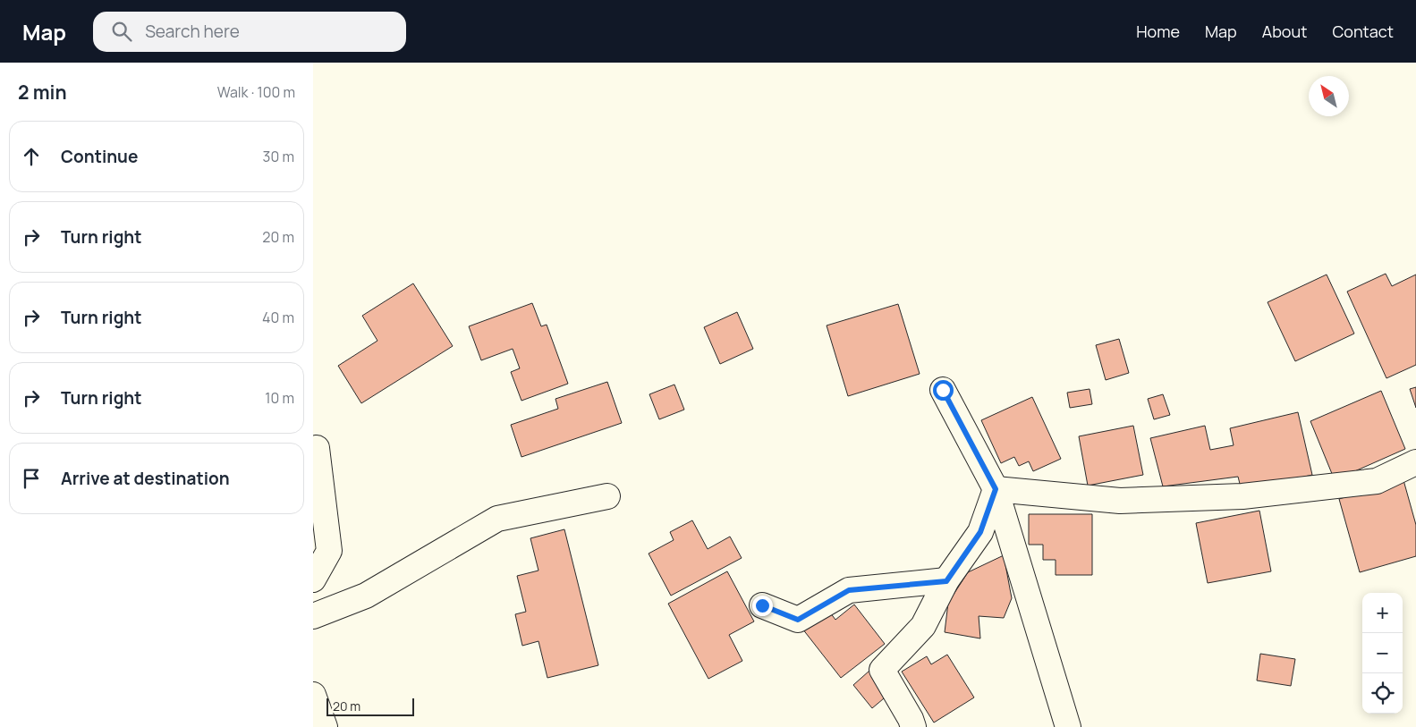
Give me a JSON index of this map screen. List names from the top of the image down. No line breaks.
{"scale_bar":"20 m","north":"top left","page":{"header":"Map","search":"Search here","nav":["Home","Map","About","Contact"],"heading":["2 min","Walk · 100 m"],"list":[["Continue","30 m"],["Turn right","20 m"],["Turn right","40 m"],["Turn right","10 m"],"Arrive at destination"],"map_buttons":["+","−"],"scale":"20 m"}}
